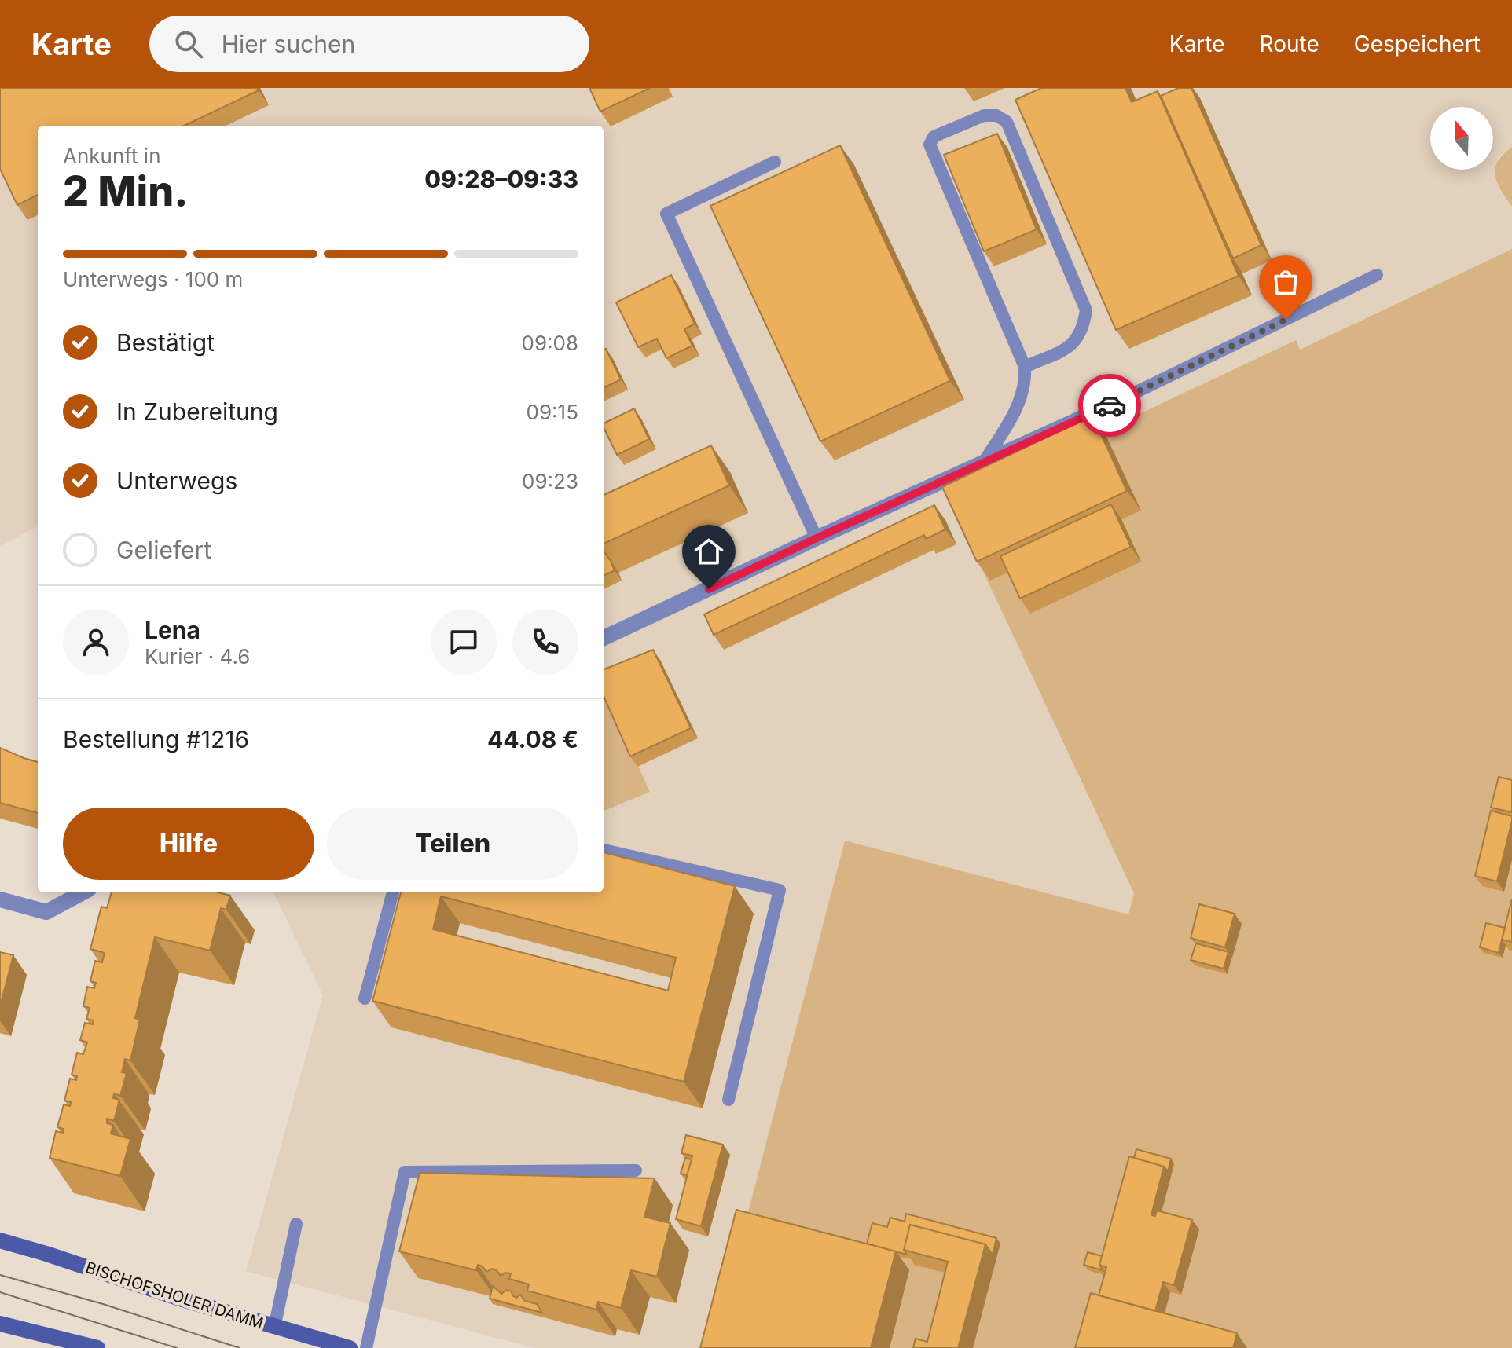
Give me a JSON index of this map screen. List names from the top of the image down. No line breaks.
{"streets":{"main road":["BISCHOFSHOLER DAMM"]},"north":"top","page":{"header":"Karte","search":"Hier suchen","nav":["Karte","Route","Gespeichert"],"heading":["2 Min.","Ankunft in","09:28–09:33"],"panel":["Lena","Kurier · 4.6","Bestellung #1216","44.08 €"],"bar":"Unterwegs · 100 m","list":[["Bestätigt","09:08"],["In Zubereitung","09:15"],["Unterwegs","09:23"],"Geliefert"],"buttons":["Hilfe","Teilen"]}}
